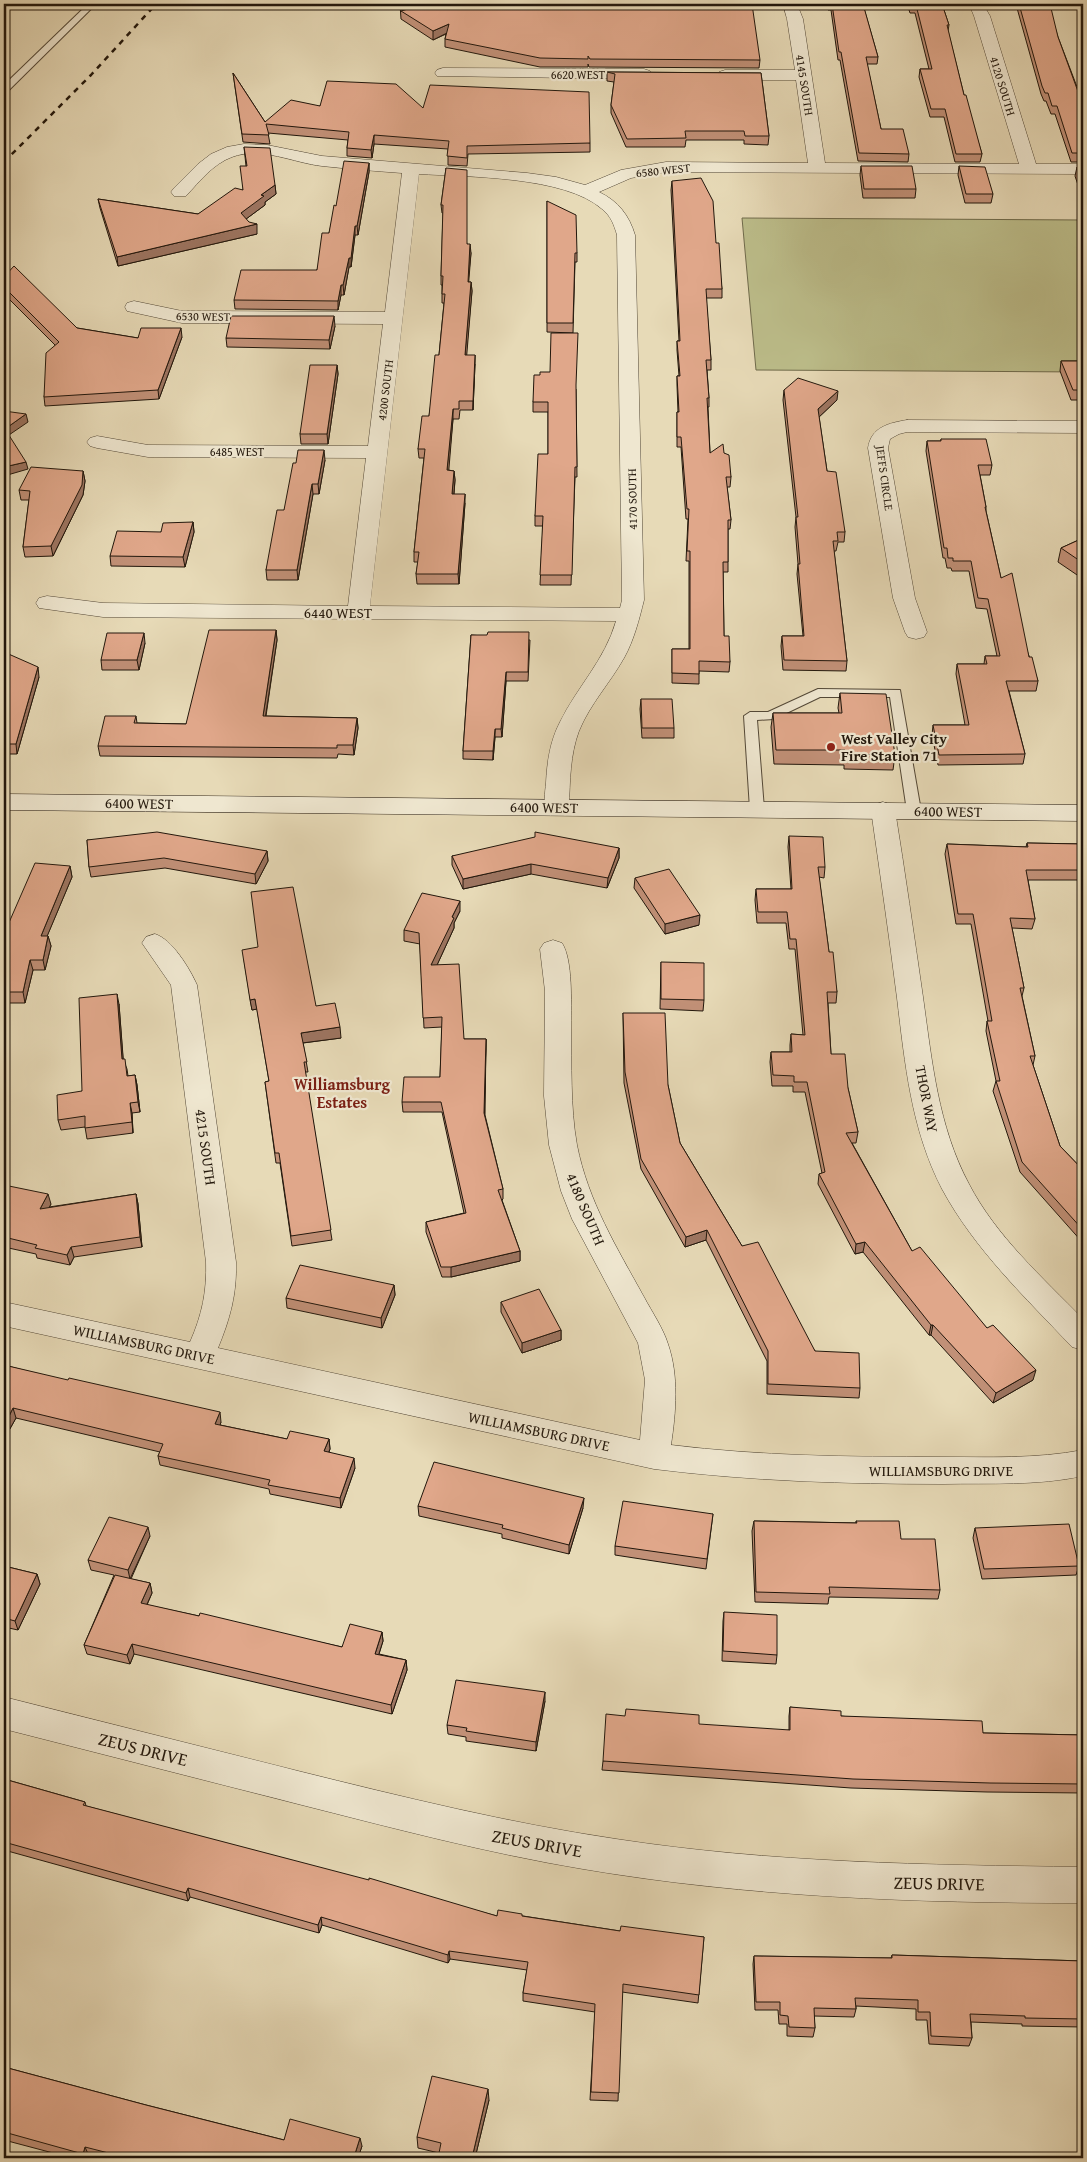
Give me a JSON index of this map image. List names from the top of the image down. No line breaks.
{"streets":{"street":["6620 WEST","4145 SOUTH","4120 SOUTH","6580 WEST","6530 WEST","4200 SOUTH","6485 WEST","JEFFS CIRCLE","4170 SOUTH","6440 WEST","6400 WEST","THOR WAY","4215 SOUTH","4180 SOUTH","WILLIAMSBURG DRIVE","ZEUS DRIVE"]},"crossings":[["4145 SOUTH","6580 WEST"],["4120 SOUTH","6580 WEST"],["6580 WEST","4170 SOUTH"],["6530 WEST","4200 SOUTH"],["4200 SOUTH","6485 WEST"],["4200 SOUTH","6440 WEST"],["4170 SOUTH","6440 WEST"],["4170 SOUTH","6400 WEST"],["6400 WEST","THOR WAY"],["4215 SOUTH","WILLIAMSBURG DRIVE"],["4180 SOUTH","WILLIAMSBURG DRIVE"]],"districts":["Williamsburg Estates"],"places":["West Valley City Fire Station 71"]}
